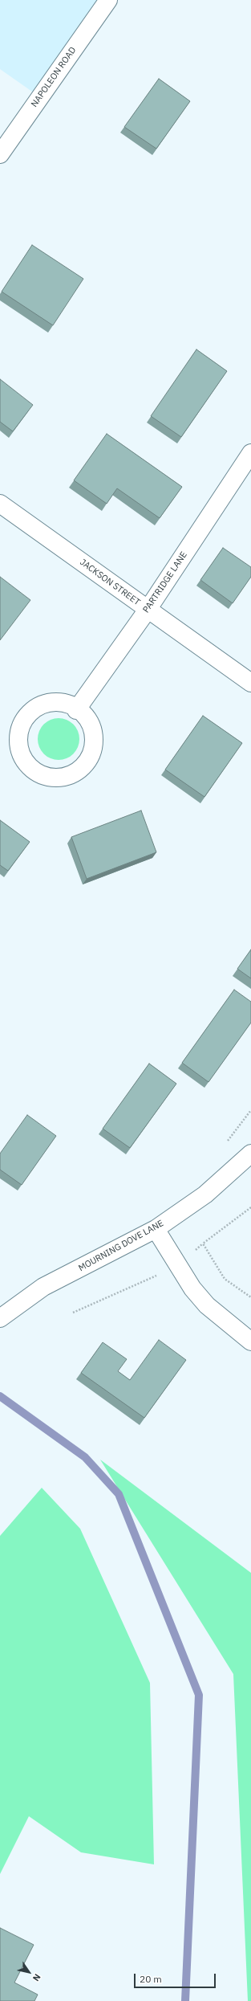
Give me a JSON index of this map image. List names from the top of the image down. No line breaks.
{"streets":{"street":["NAPOLEON ROAD","JACKSON STREET","PARTRIDGE LANE","MOURNING DOVE LANE"]},"crossings":[["JACKSON STREET","PARTRIDGE LANE"]],"scale_bar":"20 m","north":"bottom right"}
